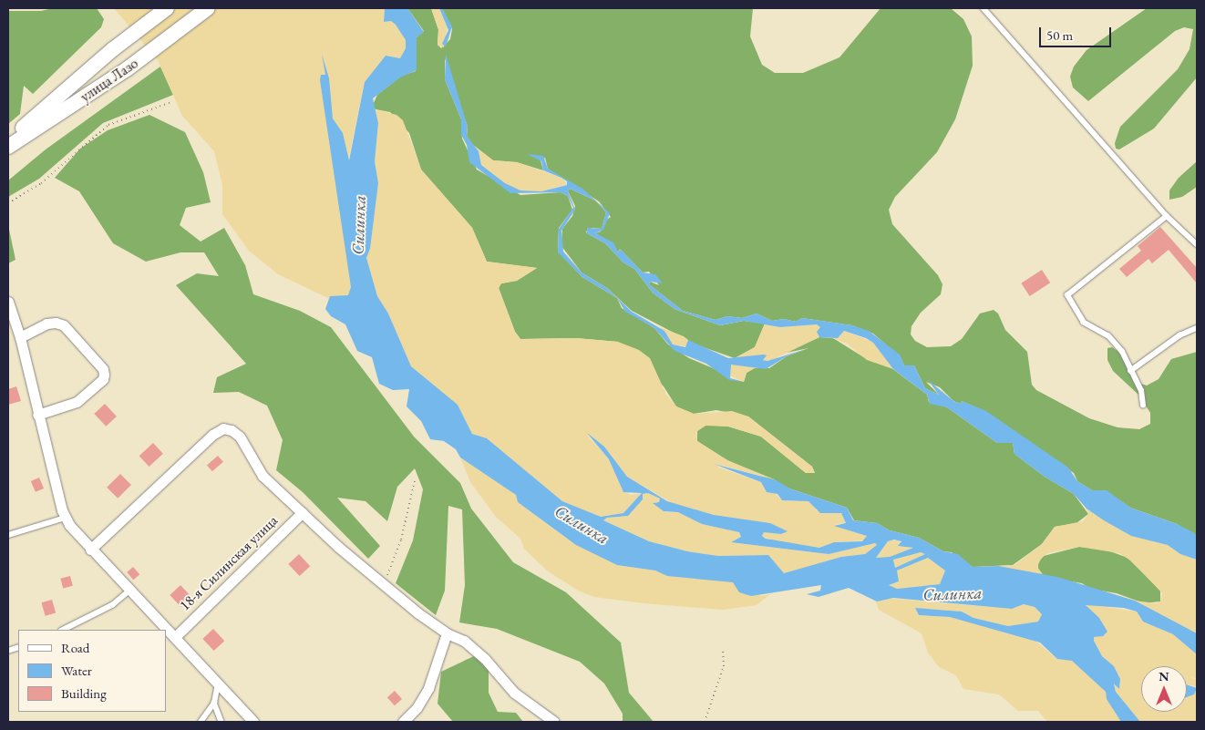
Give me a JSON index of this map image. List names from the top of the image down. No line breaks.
{"streets":{"main road":["улица Лазо"],"street":["18-я Силинская улица"]},"water":["Силинка"],"legend":["Road","Water","Building"],"scale_bar":"50 m","north":"top"}
